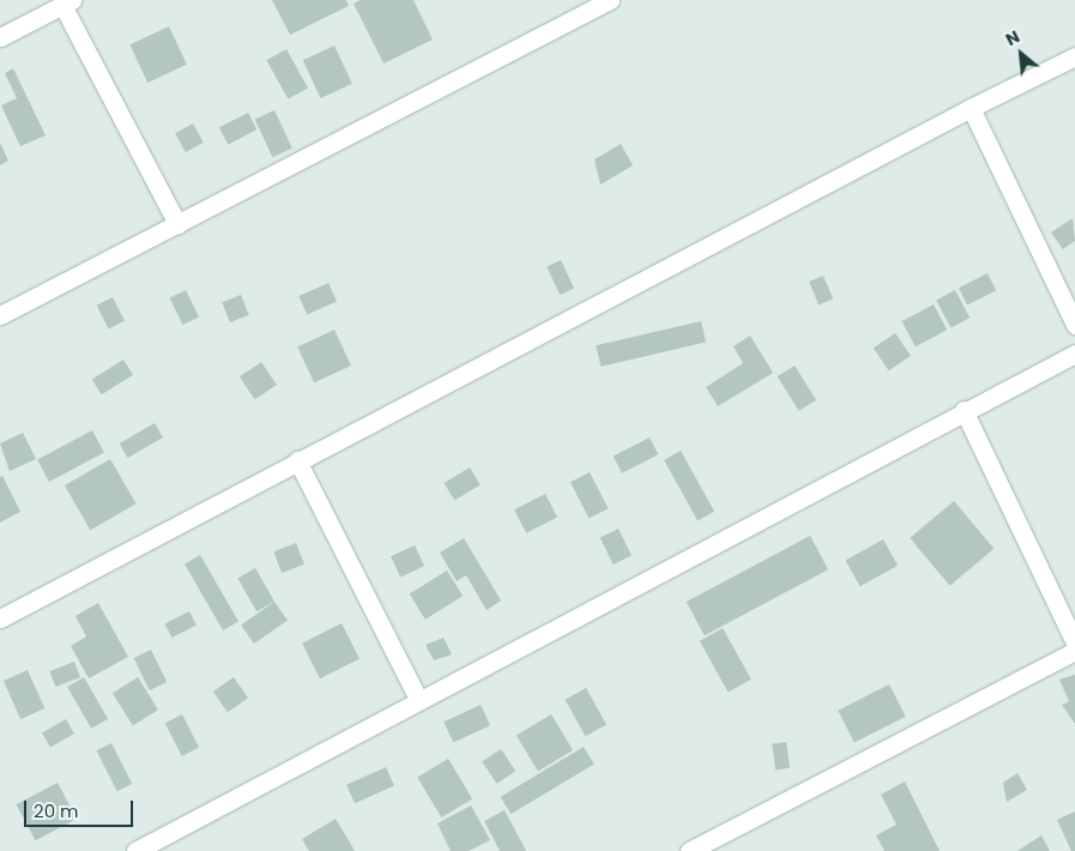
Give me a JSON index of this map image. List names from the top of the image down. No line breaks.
{"scale_bar":"20 m","north":"top left"}
